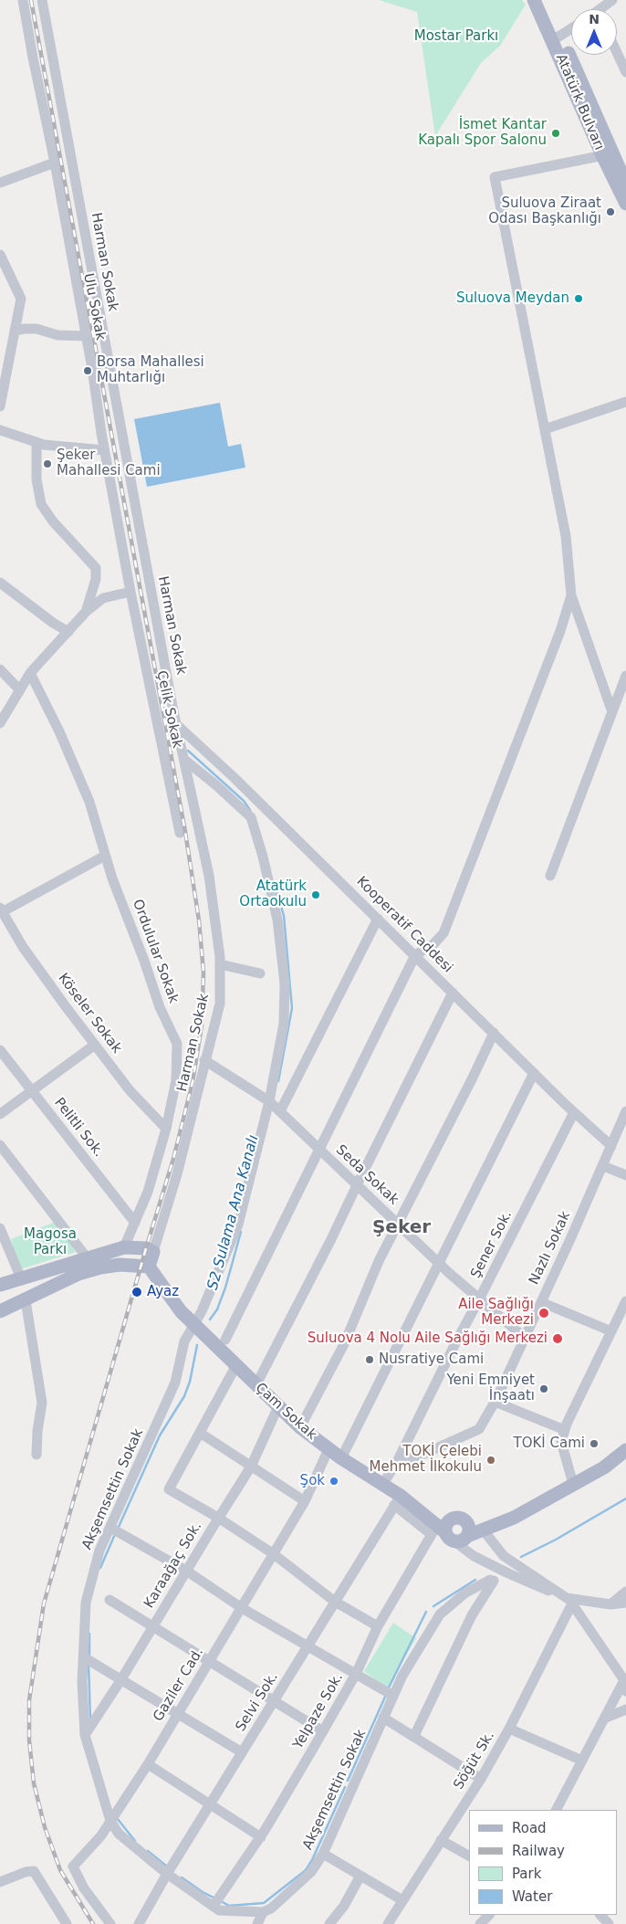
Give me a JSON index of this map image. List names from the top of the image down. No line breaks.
{"streets":{"main road":["Atatürk Bulvarı","Çam Sokak"],"street":["Harman Sokak","Ulu Sokak","Çelik Sokak","Kooperatif Caddesi","Ordulular Sokak","Köseler Sokak","Pelitli Sok.","Seda Sokak","Şener Sok.","Nazlı Sokak","Akşemsettin Sokak","Karaağaç Sok.","Gaziler Cad.","Selvi Sok.","Yelpaze Sok.","Söğüt Sk."]},"crossings":[["Harman Sokak","Kooperatif Caddesi"],["Harman Sokak","Seda Sokak"],["Harman Sokak","Akşemsettin Sokak"],["Ulu Sokak","Çelik Sokak"],["Kooperatif Caddesi","Şener Sok."],["Kooperatif Caddesi","Nazlı Sokak"],["Ordulular Sokak","Köseler Sokak"],["Ordulular Sokak","Pelitli Sok."],["Seda Sokak","Şener Sok."],["Seda Sokak","Nazlı Sokak"],["Seda Sokak","Akşemsettin Sokak"],["Şener Sok.","Nazlı Sokak"],["Çam Sokak","Akşemsettin Sokak"],["Çam Sokak","Karaağaç Sok."],["Çam Sokak","Gaziler Cad."],["Çam Sokak","Selvi Sok."],["Çam Sokak","Yelpaze Sok."],["Akşemsettin Sokak","Karaağaç Sok."],["Akşemsettin Sokak","Gaziler Cad."],["Akşemsettin Sokak","Selvi Sok."],["Akşemsettin Sokak","Yelpaze Sok."]],"districts":["Şeker"],"water":["S2 Sulama Ana Kanalı"],"parks":["Mostar Parkı","Magosa Parkı"],"places":["İsmet Kantar Kapalı Spor Salonu","Suluova Ziraat Odası Başkanlığı","Suluova Meydan","Borsa Mahallesi Muhtarlığı","Şeker Mahallesi Cami","Atatürk Ortaokulu","Ayaz","Aile Sağlığı Merkezi","Suluova 4 Nolu Aile Sağlığı Merkezi","Nusratiye Cami","Yeni Emniyet İnşaatı","TOKİ Cami","TOKİ Çelebi Mehmet İlkokulu","Şok"],"legend":["Road","Railway","Park","Water"],"north":"top"}
